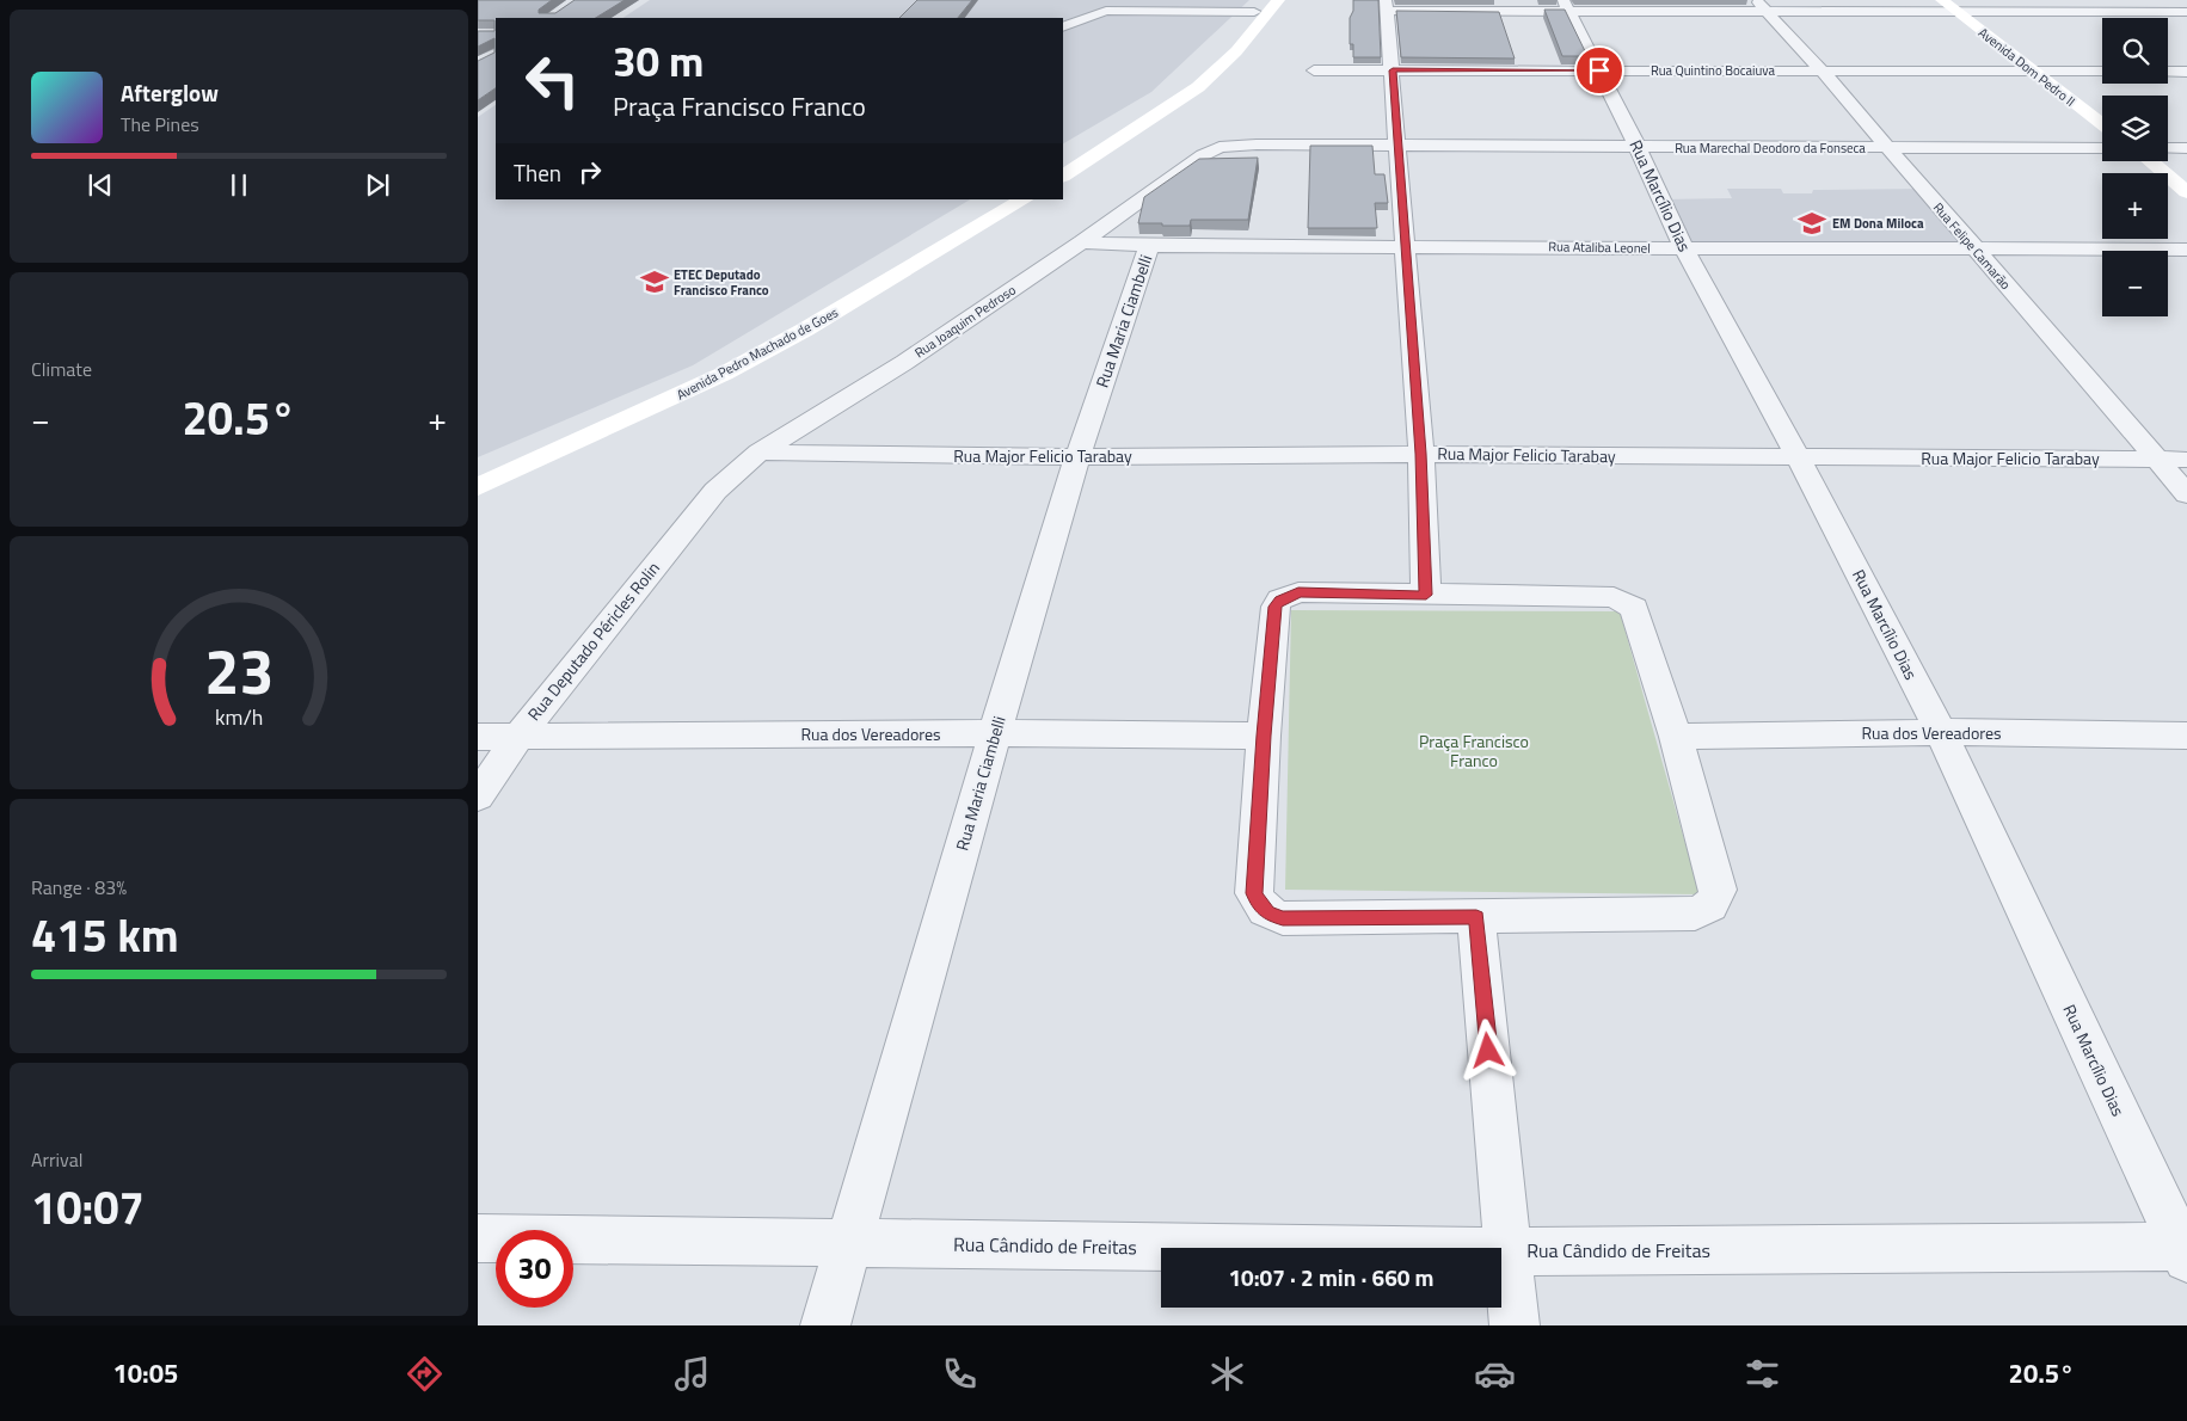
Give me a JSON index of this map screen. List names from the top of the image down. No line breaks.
{"streets":{"street":["Avenida Dom Pedro II","Rua Quintino Bocaiuva","Rua Marechal Deodoro da Fonseca","Rua Marcílio Dias","Rua Felipe Camarão","Rua Ataliba Leonel","Rua Joaquim Pedroso","Rua Maria Ciambelli","Avenida Pedro Machado de Goes","Rua Major Felicio Tarabay","Rua Deputado Péricles Rolin","Rua dos Vereadores","Rua Cândido de Freitas"]},"crossings":[["Avenida Dom Pedro II","Rua Quintino Bocaiuva"],["Rua Quintino Bocaiuva","Rua Marcílio Dias"],["Rua Quintino Bocaiuva","Rua Felipe Camarão"],["Rua Marechal Deodoro da Fonseca","Rua Marcílio Dias"],["Rua Marechal Deodoro da Fonseca","Rua Felipe Camarão"],["Rua Marechal Deodoro da Fonseca","Rua Joaquim Pedroso"],["Rua Marcílio Dias","Rua Ataliba Leonel"],["Rua Marcílio Dias","Rua Major Felicio Tarabay"],["Rua Marcílio Dias","Rua dos Vereadores"],["Rua Marcílio Dias","Rua Cândido de Freitas"],["Rua Felipe Camarão","Rua Ataliba Leonel"],["Rua Felipe Camarão","Rua Major Felicio Tarabay"],["Rua Ataliba Leonel","Rua Joaquim Pedroso"],["Rua Ataliba Leonel","Rua Maria Ciambelli"],["Rua Joaquim Pedroso","Rua Major Felicio Tarabay"],["Rua Joaquim Pedroso","Rua Deputado Péricles Rolin"],["Rua Maria Ciambelli","Rua Major Felicio Tarabay"],["Rua Maria Ciambelli","Rua dos Vereadores"],["Rua Maria Ciambelli","Rua Cândido de Freitas"],["Rua Deputado Péricles Rolin","Rua dos Vereadores"]],"parks":["Praça Francisco Franco"],"places":{"school or university":["EM Dona Miloca","ETEC Deputado Francisco Franco"]},"page":{"map_buttons":["+","−"],"turn":["30 m","Praça Francisco Franco"],"song":["Afterglow","The Pines"],"then":"Then","tile":["Climate",["Range · 83%","415 km"],["Arrival","10:07"]],"heat":["−","20.5°","+"],"limit":"30","trip":"10:07 · 2 min · 660 m","tabs":["10:05","20.5°"],"gauge":["23","km/h"]}}
